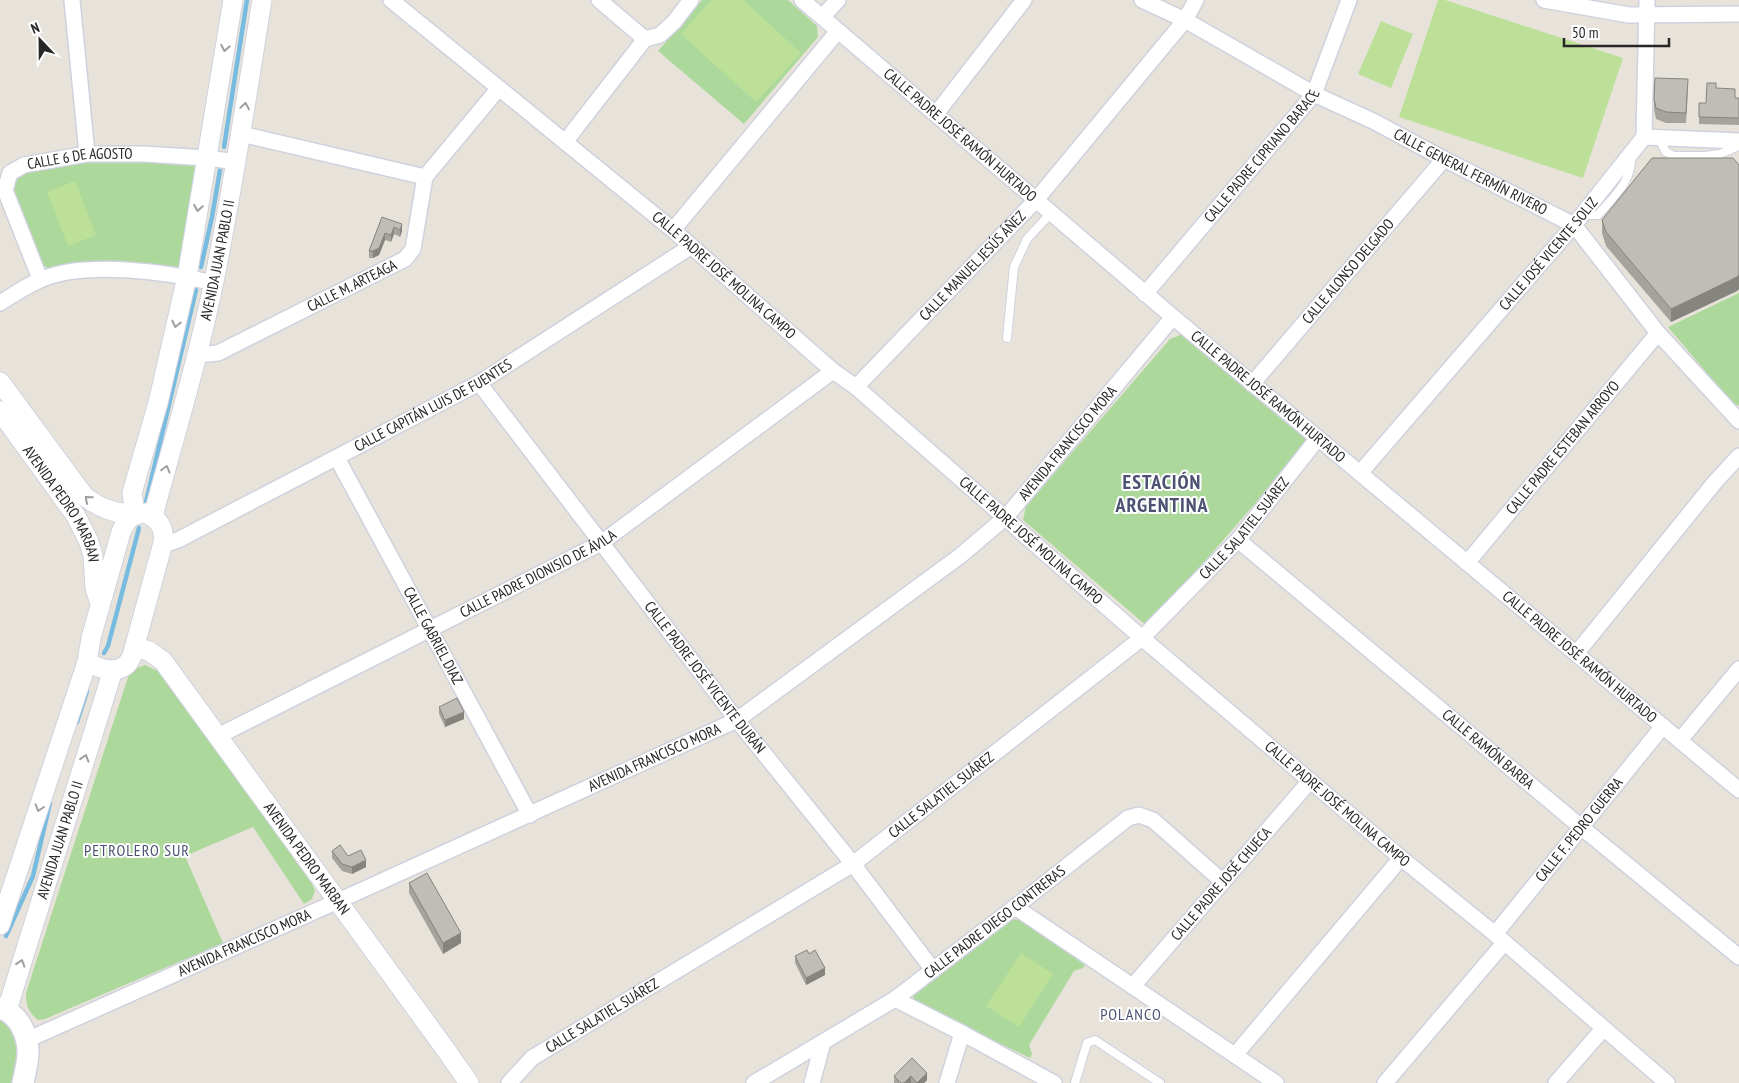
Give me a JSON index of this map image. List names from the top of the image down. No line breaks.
{"streets":{"street":["CALLE PADRE JOSÉ RAMÓN HURTADO","CALLE PADRE CIPRIANO BARACE","CALLE 6 DE AGOSTO","CALLE GENERAL FERMÍN RIVERO","CALLE JOSÉ VICENTE SOLIZ","AVENIDA JUAN PABLO II","CALLE MANUEL JESÚS ÁÑEZ","CALLE ALONSO DELGADO","CALLE PADRE JOSÉ MOLINA CAMPO","CALLE M. ARTEAGA","CALLE CAPITÁN LUIS DE FUENTES","AVENIDA FRANCISCO MORA","CALLE PADRE ESTEBAN ARROYO","AVENIDA PEDRO MARBAN","CALLE SALATIEL SUÁREZ","CALLE PADRE DIONISIO DE ÁVILA","CALLE GABRIEL DIAZ","CALLE PADRE JOSÉ VICENTE DURÁN","CALLE RAMÓN BARBA","CALLE F. PEDRO GUERRA","CALLE PADRE JOSÉ CHUECA","CALLE PADRE DIEGO CONTRERAS"]},"crossings":[["CALLE PADRE JOSÉ RAMÓN HURTADO","CALLE PADRE CIPRIANO BARACE"],["CALLE PADRE JOSÉ RAMÓN HURTADO","CALLE JOSÉ VICENTE SOLIZ"],["CALLE PADRE JOSÉ RAMÓN HURTADO","CALLE MANUEL JESÚS ÁÑEZ"],["CALLE PADRE JOSÉ RAMÓN HURTADO","CALLE ALONSO DELGADO"],["CALLE PADRE JOSÉ RAMÓN HURTADO","AVENIDA FRANCISCO MORA"],["CALLE PADRE JOSÉ RAMÓN HURTADO","CALLE PADRE ESTEBAN ARROYO"],["CALLE PADRE JOSÉ RAMÓN HURTADO","CALLE SALATIEL SUÁREZ"],["CALLE PADRE JOSÉ RAMÓN HURTADO","CALLE F. PEDRO GUERRA"],["CALLE PADRE CIPRIANO BARACE","CALLE GENERAL FERMÍN RIVERO"],["CALLE 6 DE AGOSTO","AVENIDA JUAN PABLO II"],["CALLE GENERAL FERMÍN RIVERO","CALLE JOSÉ VICENTE SOLIZ"],["CALLE GENERAL FERMÍN RIVERO","CALLE MANUEL JESÚS ÁÑEZ"],["CALLE GENERAL FERMÍN RIVERO","CALLE ALONSO DELGADO"],["CALLE GENERAL FERMÍN RIVERO","CALLE PADRE ESTEBAN ARROYO"],["AVENIDA JUAN PABLO II","CALLE M. ARTEAGA"],["AVENIDA JUAN PABLO II","AVENIDA PEDRO MARBAN"],["CALLE MANUEL JESÚS ÁÑEZ","CALLE PADRE JOSÉ MOLINA CAMPO"],["CALLE PADRE JOSÉ MOLINA CAMPO","CALLE CAPITÁN LUIS DE FUENTES"],["CALLE PADRE JOSÉ MOLINA CAMPO","AVENIDA FRANCISCO MORA"],["CALLE PADRE JOSÉ MOLINA CAMPO","CALLE SALATIEL SUÁREZ"],["CALLE PADRE JOSÉ MOLINA CAMPO","CALLE PADRE DIONISIO DE ÁVILA"],["CALLE PADRE JOSÉ MOLINA CAMPO","CALLE F. PEDRO GUERRA"],["CALLE PADRE JOSÉ MOLINA CAMPO","CALLE PADRE JOSÉ CHUECA"],["CALLE CAPITÁN LUIS DE FUENTES","CALLE GABRIEL DIAZ"],["CALLE CAPITÁN LUIS DE FUENTES","CALLE PADRE JOSÉ VICENTE DURÁN"],["AVENIDA FRANCISCO MORA","AVENIDA PEDRO MARBAN"],["AVENIDA FRANCISCO MORA","CALLE GABRIEL DIAZ"],["AVENIDA FRANCISCO MORA","CALLE PADRE JOSÉ VICENTE DURÁN"],["AVENIDA PEDRO MARBAN","CALLE PADRE DIONISIO DE ÁVILA"],["CALLE SALATIEL SUÁREZ","CALLE PADRE JOSÉ VICENTE DURÁN"],["CALLE SALATIEL SUÁREZ","CALLE RAMÓN BARBA"],["CALLE PADRE DIONISIO DE ÁVILA","CALLE GABRIEL DIAZ"],["CALLE PADRE DIONISIO DE ÁVILA","CALLE PADRE JOSÉ VICENTE DURÁN"],["CALLE PADRE JOSÉ VICENTE DURÁN","CALLE PADRE DIEGO CONTRERAS"],["CALLE RAMÓN BARBA","CALLE F. PEDRO GUERRA"],["CALLE PADRE JOSÉ CHUECA","CALLE PADRE DIEGO CONTRERAS"]],"districts":["ESTACIÓN ARGENTINA","PETROLERO SUR","POLANCO"],"scale_bar":"50 m","north":"top"}
